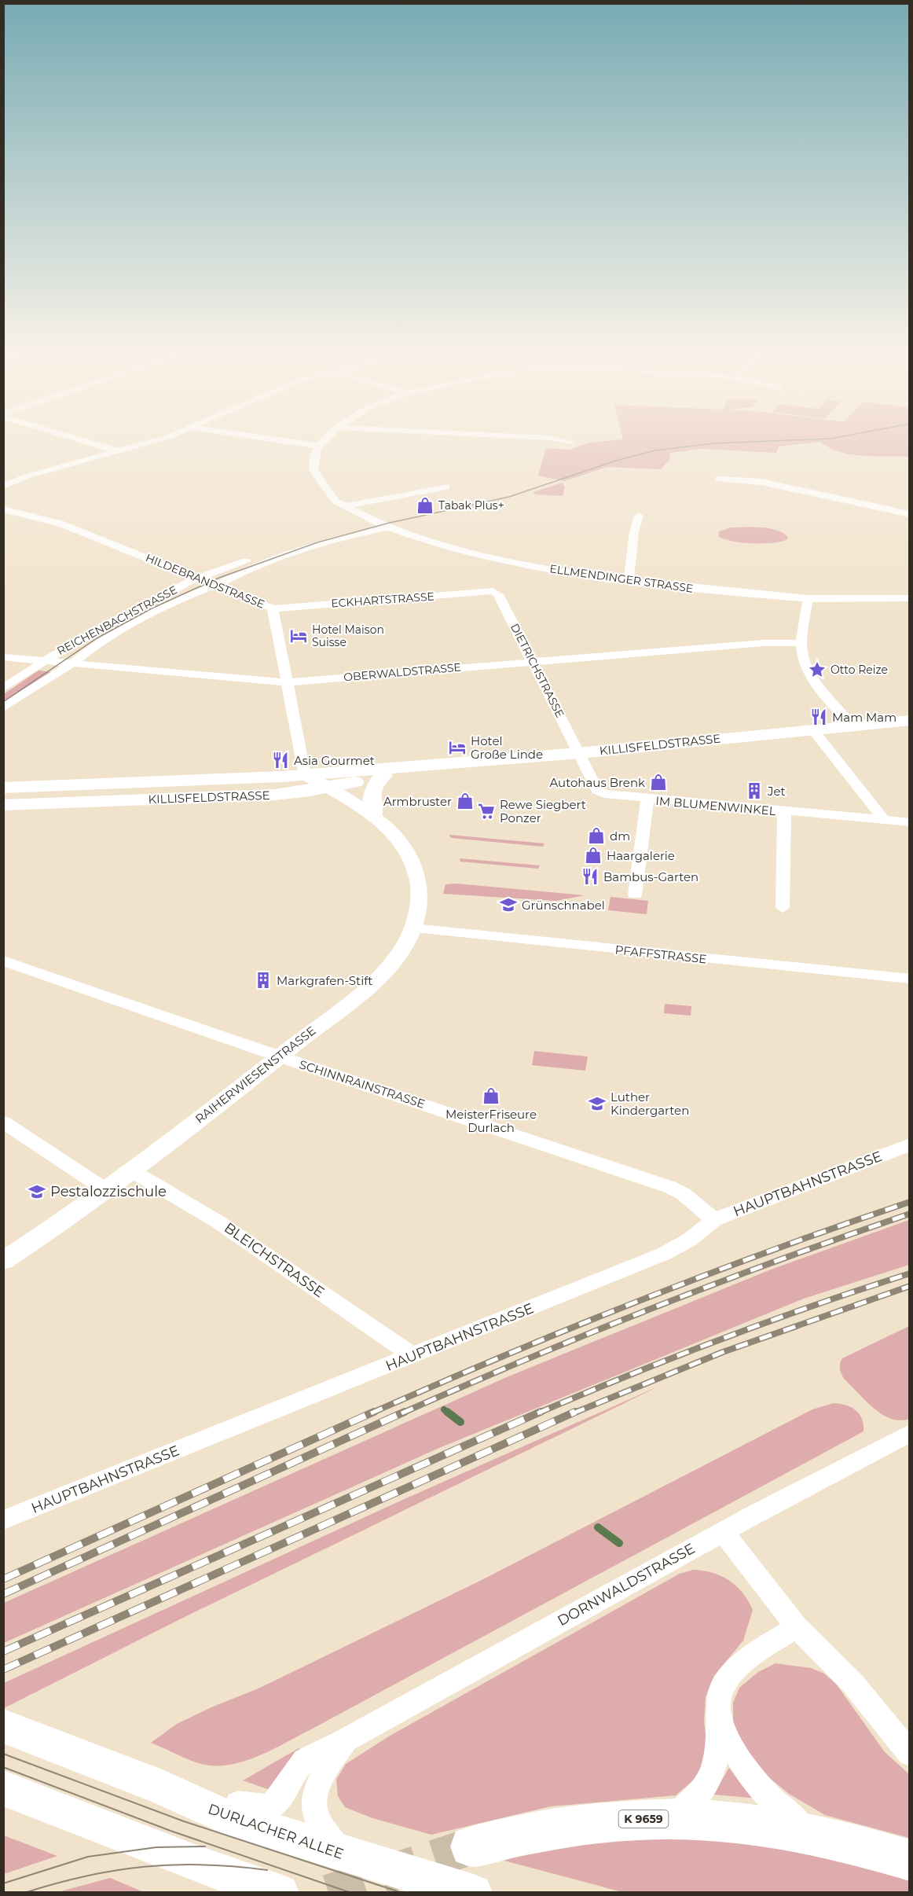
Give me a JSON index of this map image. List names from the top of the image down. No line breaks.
{"streets":{"main road":["KILLISFELDSTRASSE","K 9659","DURLACHER ALLEE"],"street":["ELLMENDINGER STRASSE","HILDEBRANDSTRASSE","ECKHARTSTRASSE","REICHENBACHSTRASSE","DIETRICHSTRASSE","OBERWALDSTRASSE","IM BLUMENWINKEL","PFAFFSTRASSE","RAIHERWIESENSTRASSE","SCHINNRAINSTRASSE","HAUPTBAHNSTRASSE","BLEICHSTRASSE","DORNWALDSTRASSE"]},"crossings":[["ELLMENDINGER STRASSE","REICHENBACHSTRASSE"],["HILDEBRANDSTRASSE","ECKHARTSTRASSE"],["HILDEBRANDSTRASSE","REICHENBACHSTRASSE"],["HILDEBRANDSTRASSE","OBERWALDSTRASSE"],["HILDEBRANDSTRASSE","KILLISFELDSTRASSE"],["HILDEBRANDSTRASSE","RAIHERWIESENSTRASSE"],["ECKHARTSTRASSE","DIETRICHSTRASSE"],["REICHENBACHSTRASSE","OBERWALDSTRASSE"],["DIETRICHSTRASSE","OBERWALDSTRASSE"],["DIETRICHSTRASSE","KILLISFELDSTRASSE"],["DIETRICHSTRASSE","IM BLUMENWINKEL"],["KILLISFELDSTRASSE","IM BLUMENWINKEL"],["KILLISFELDSTRASSE","RAIHERWIESENSTRASSE"],["PFAFFSTRASSE","RAIHERWIESENSTRASSE"],["RAIHERWIESENSTRASSE","SCHINNRAINSTRASSE"],["RAIHERWIESENSTRASSE","BLEICHSTRASSE"],["SCHINNRAINSTRASSE","HAUPTBAHNSTRASSE"],["HAUPTBAHNSTRASSE","BLEICHSTRASSE"],["DORNWALDSTRASSE","DURLACHER ALLEE"]],"places":{"shop":["Tabak Plus+","Autohaus Brenk","Armbruster","dm","Haargalerie","MeisterFriseure Durlach"],"hotel":["Hotel Maison Suisse","Hotel Große Linde"],"place":["Otto Reize"],"restaurant":["Mam Mam","Asia Gourmet","Bambus-Garten"],"building":["Jet","Markgrafen-Stift"],"supermarket":["Rewe Siegbert Ponzer"],"school or university":["Grünschnabel","Luther Kindergarten","Pestalozzischule"]}}
